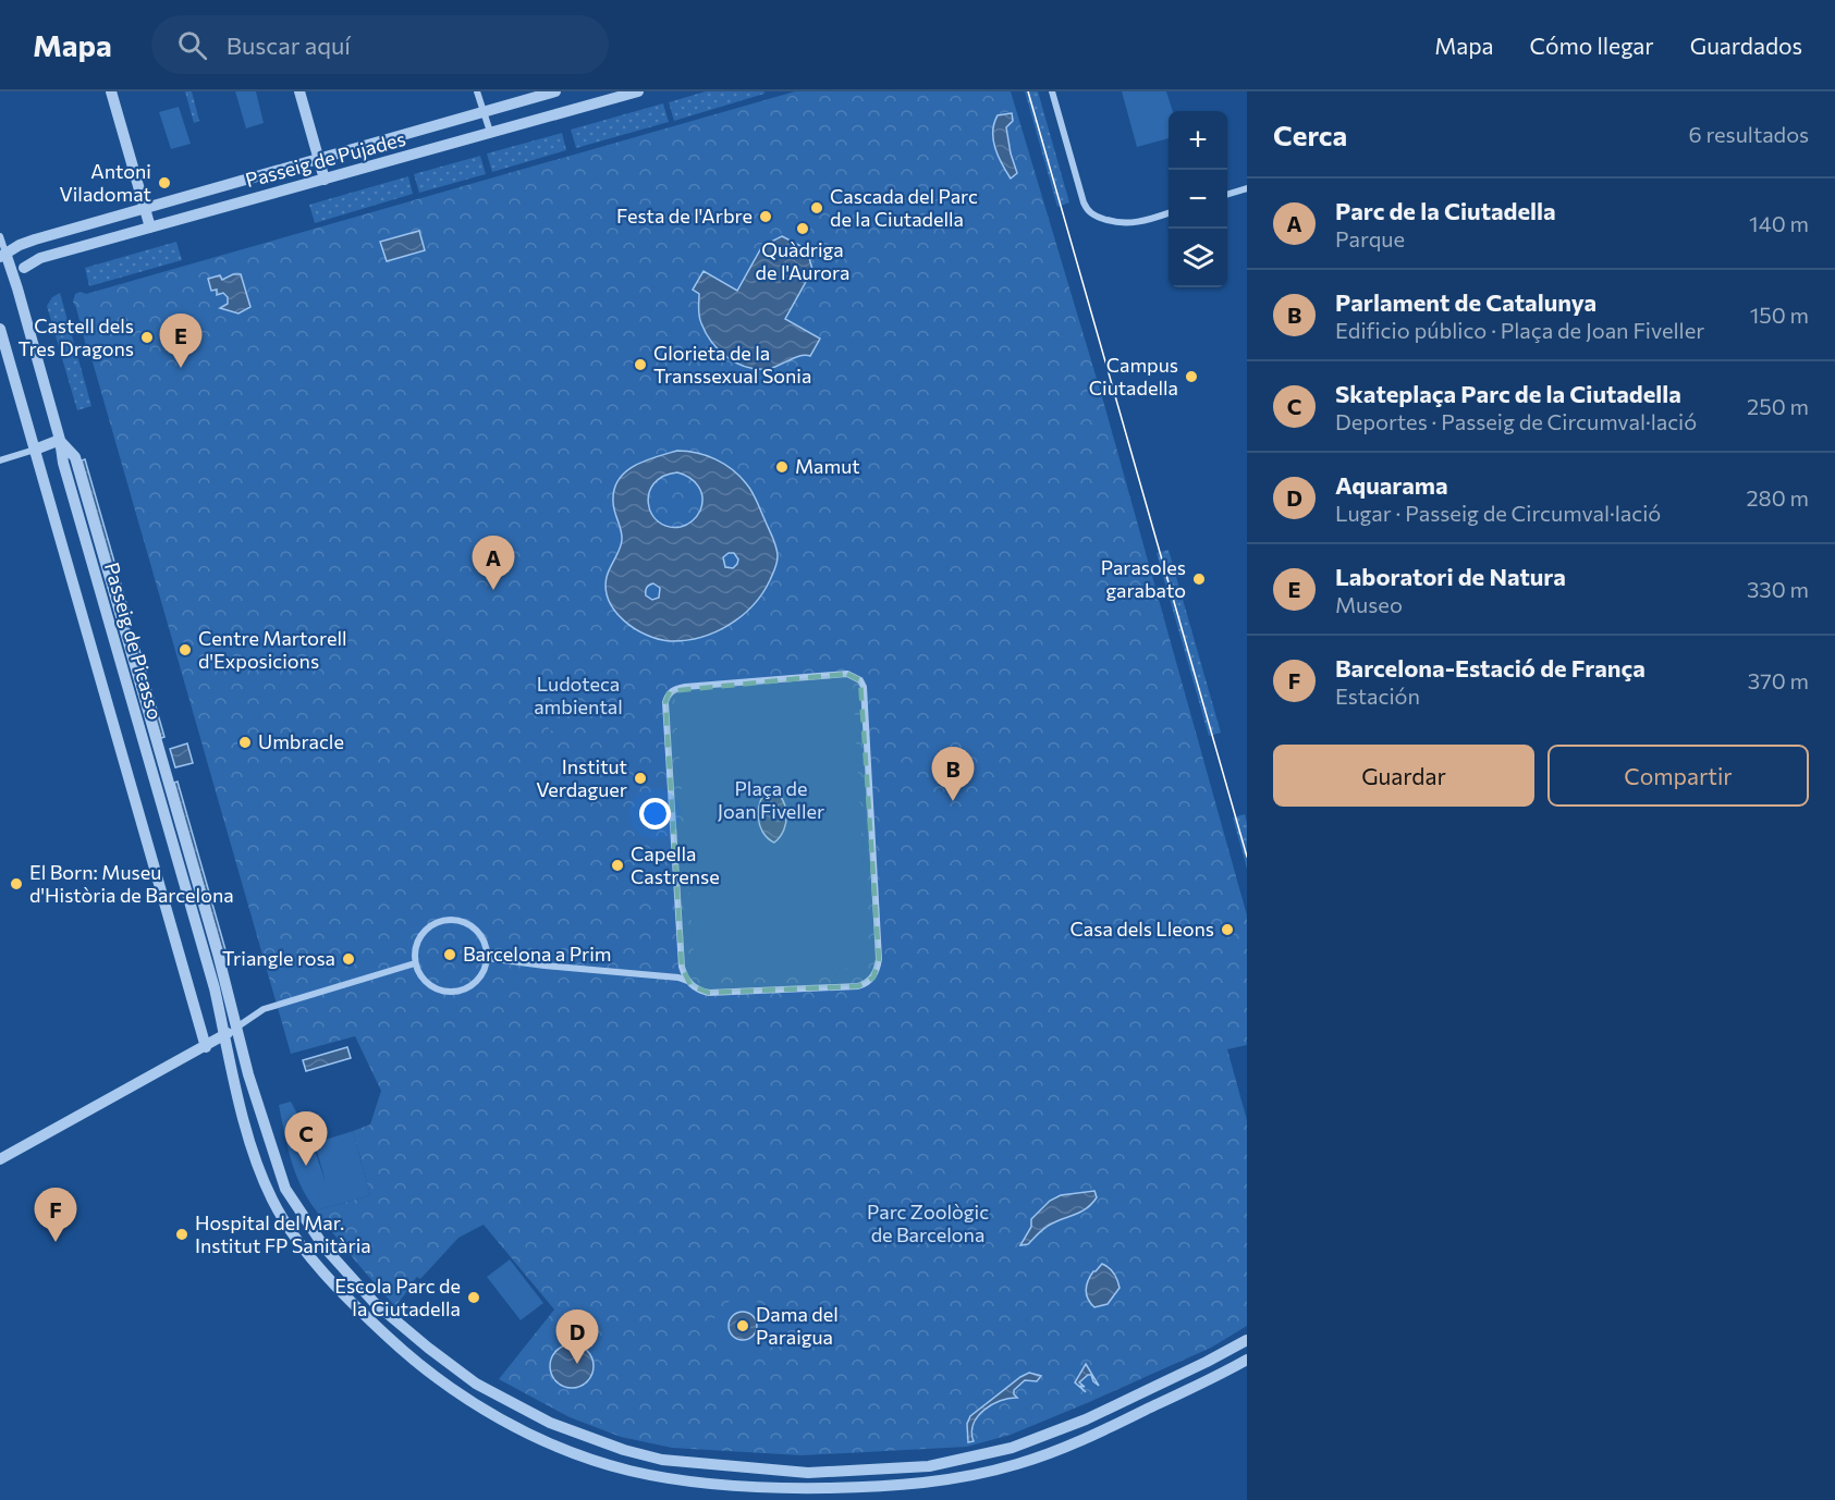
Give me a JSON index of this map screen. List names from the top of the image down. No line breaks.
{"streets":{"street":["Passeig de Pujades","Passeig de Picasso"]},"crossings":[["Passeig de Pujades","Passeig de Picasso"]],"parks":["Ludoteca ambiental","Plaça de Joan Fiveller","Parc Zoològic de Barcelona"],"places":["Antoni Viladomat","Cascada del Parc de la Ciutadella","Festa de l'Arbre","Quàdriga de l'Aurora","Castell dels Tres Dragons","Glorieta de la Transsexual Sonia","Campus Ciutadella","Mamut","Parasoles garabato","Centre Martorell d'Exposicions","Umbracle","Institut Verdaguer","Capella Castrense","El Born: Museu d'Història de Barcelona","Casa dels Lleons","Barcelona a Prim","Triangle rosa","Hospital del Mar. Institut FP Sanitària","Escola Parc de la Ciutadella","Dama del Paraigua"],"page":{"header":"Mapa","search":"Buscar aquí","nav":["Mapa","Cómo llegar","Guardados"],"heading":["Cerca","6 resultados"],"map_buttons":["+","−"],"list":[{"mark":"A","name":"Parc de la Ciutadella","note":"Parque","value":"140 m"},{"mark":"B","name":"Parlament de Catalunya","note":"Edificio público · Plaça de Joan Fiveller","value":"150 m"},{"mark":"C","name":"Skateplaça Parc de la Ciutadella","note":"Deportes · Passeig de Circumval·lació","value":"250 m"},{"mark":"D","name":"Aquarama","note":"Lugar · Passeig de Circumval·lació","value":"280 m"},{"mark":"E","name":"Laboratori de Natura","note":"Museo","value":"330 m"},{"mark":"F","name":"Barcelona-Estació de França","note":"Estación","value":"370 m"}],"pins":["E","A","B","C","F","D"],"buttons":["Guardar","Compartir"]}}
